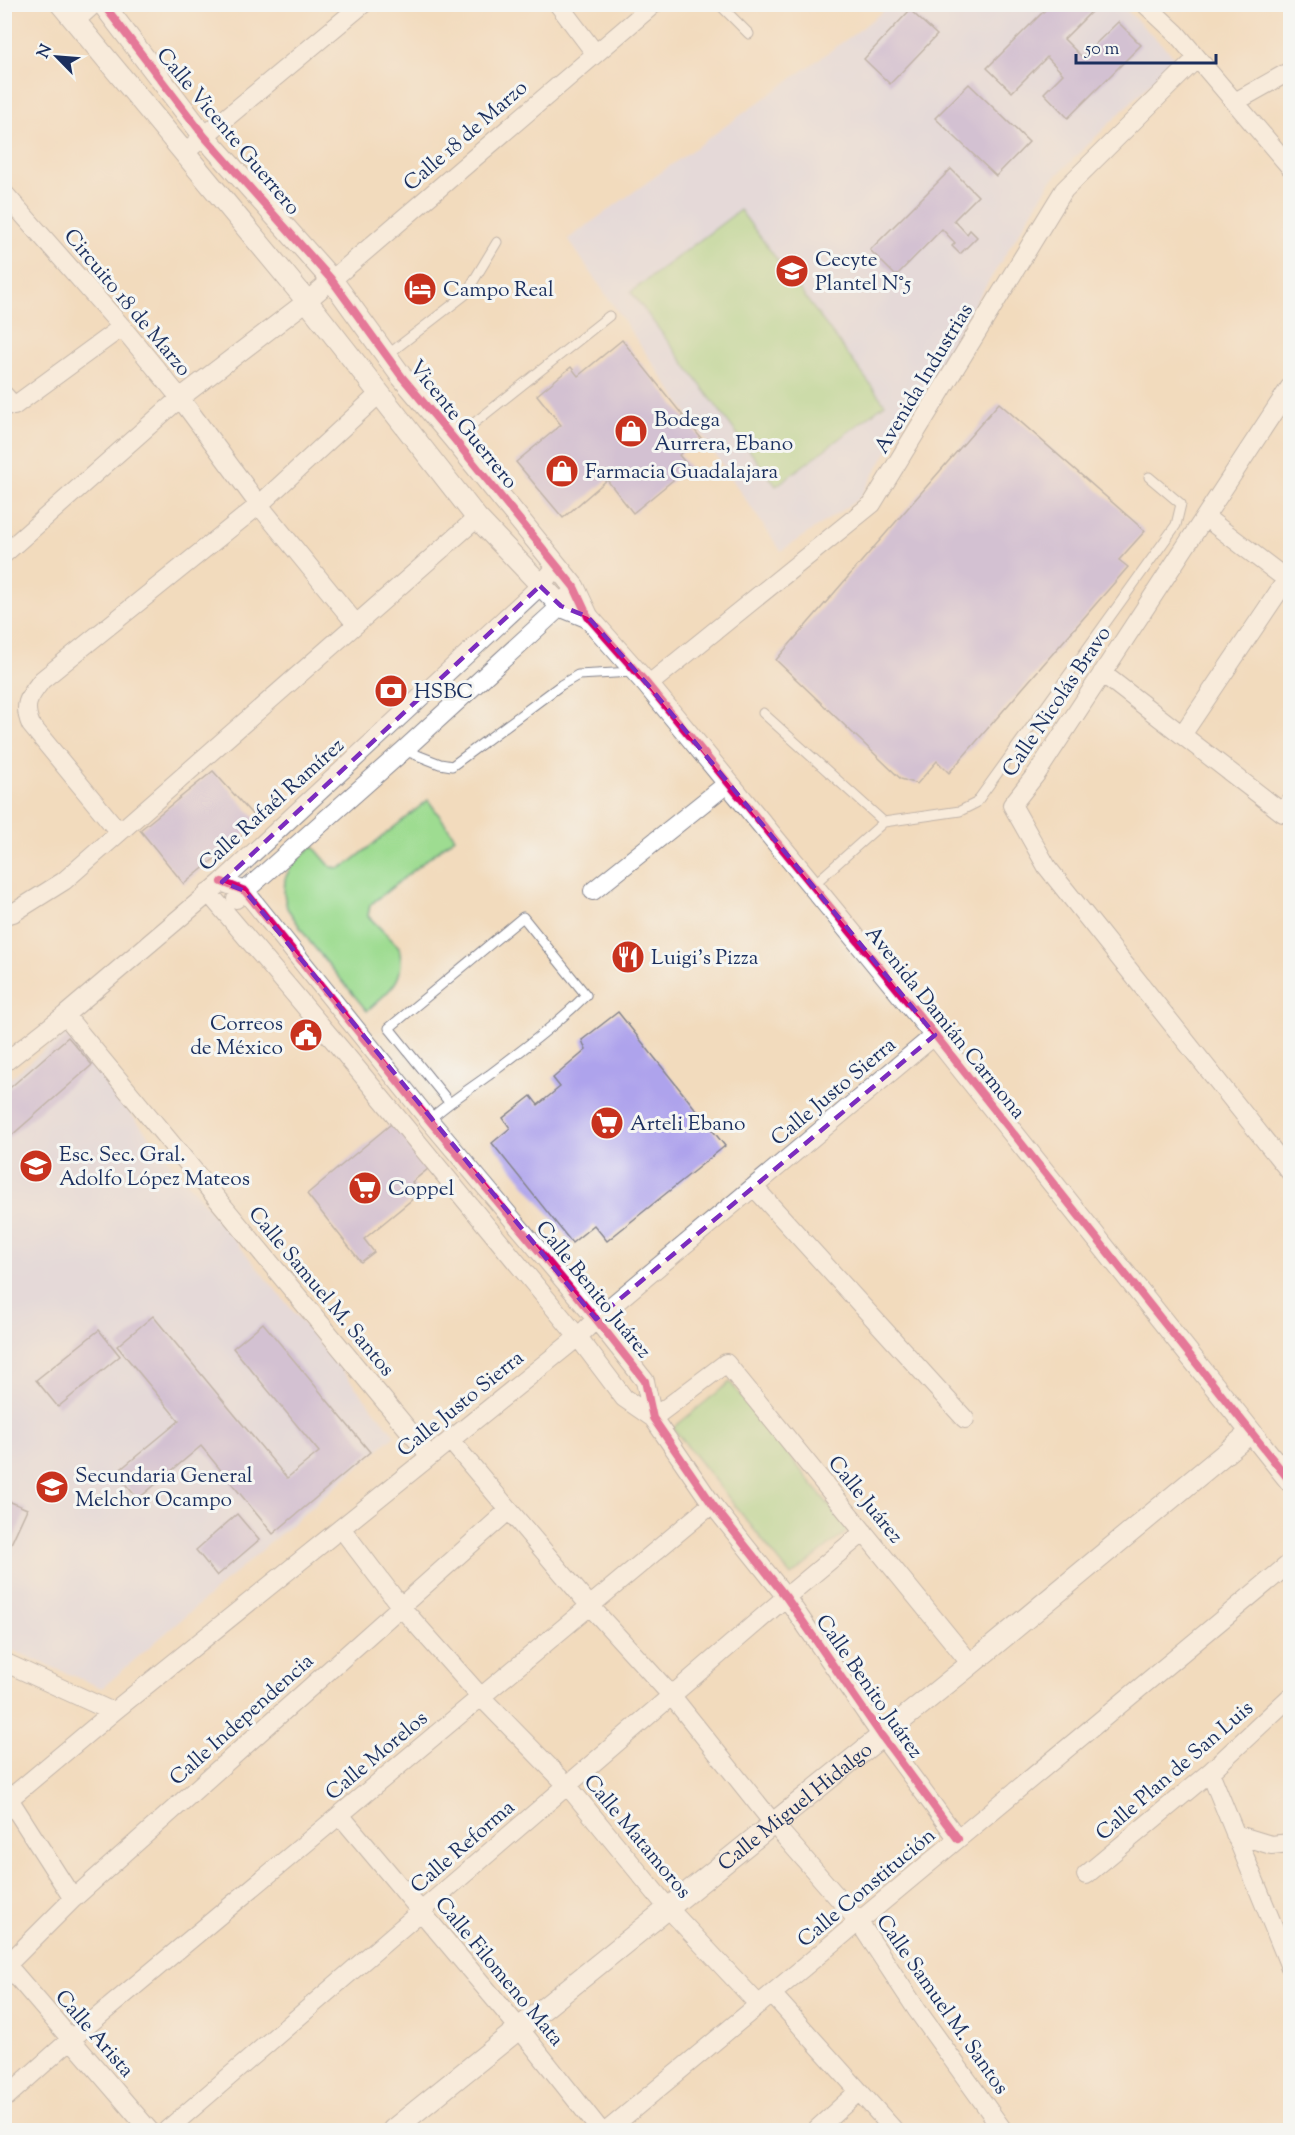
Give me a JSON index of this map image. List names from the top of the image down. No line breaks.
{"streets":{"street":["Calle Vicente Guerrero","Calle 18 de Marzo","Circuito 18 de Marzo","Avenida Industrias","Vicente Guerrero","Calle Nicolás Bravo","Calle Rafaél Ramírez","Avenida Damián Carmona","Calle Justo Sierra","Calle Benito Juárez","Calle Samuel M. Santos","Calle Juárez","Calle Independencia","Calle Morelos","Calle Plan de San Luis","Calle Miguel Hidalgo","Calle Matamoros","Calle Reforma","Calle Constitución","Calle Filomeno Mata","Calle Arista"]},"crossings":[["Calle Vicente Guerrero","Calle 18 de Marzo"],["Calle Vicente Guerrero","Vicente Guerrero"],["Calle 18 de Marzo","Circuito 18 de Marzo"],["Calle 18 de Marzo","Vicente Guerrero"],["Avenida Industrias","Avenida Damián Carmona"],["Vicente Guerrero","Calle Rafaél Ramírez"],["Vicente Guerrero","Avenida Damián Carmona"],["Calle Rafaél Ramírez","Calle Benito Juárez"],["Calle Rafaél Ramírez","Calle Samuel M. Santos"],["Avenida Damián Carmona","Calle Justo Sierra"],["Avenida Damián Carmona","Calle Miguel Hidalgo"],["Calle Justo Sierra","Calle Benito Juárez"],["Calle Justo Sierra","Calle Samuel M. Santos"],["Calle Justo Sierra","Calle Matamoros"],["Calle Benito Juárez","Calle Juárez"],["Calle Benito Juárez","Calle Morelos"],["Calle Benito Juárez","Calle Miguel Hidalgo"],["Calle Benito Juárez","Calle Reforma"],["Calle Benito Juárez","Calle Constitución"],["Calle Samuel M. Santos","Calle Independencia"],["Calle Samuel M. Santos","Calle Morelos"],["Calle Samuel M. Santos","Calle Miguel Hidalgo"],["Calle Samuel M. Santos","Calle Reforma"],["Calle Samuel M. Santos","Calle Constitución"],["Calle Juárez","Calle Miguel Hidalgo"],["Calle Juárez","Calle Reforma"],["Calle Independencia","Calle Matamoros"],["Calle Independencia","Calle Arista"],["Calle Morelos","Calle Matamoros"],["Calle Morelos","Calle Filomeno Mata"],["Calle Morelos","Calle Arista"],["Calle Miguel Hidalgo","Calle Matamoros"],["Calle Miguel Hidalgo","Calle Filomeno Mata"],["Calle Matamoros","Calle Reforma"],["Calle Matamoros","Calle Constitución"],["Calle Reforma","Calle Filomeno Mata"]],"places":{"school or university":["Cecyte Plantel N°5","Esc. Sec. Gral. Adolfo López Mateos","Secundaria General Melchor Ocampo"],"hotel":["Campo Real"],"shop":["Bodega Aurrera, Ebano","Farmacia Guadalajara"],"bank":["HSBC"],"restaurant":["Luigi's Pizza"],"public building":["Correos de México"],"supermarket":["Arteli Ebano","Coppel"]},"scale_bar":"50 m","north":"top left"}
